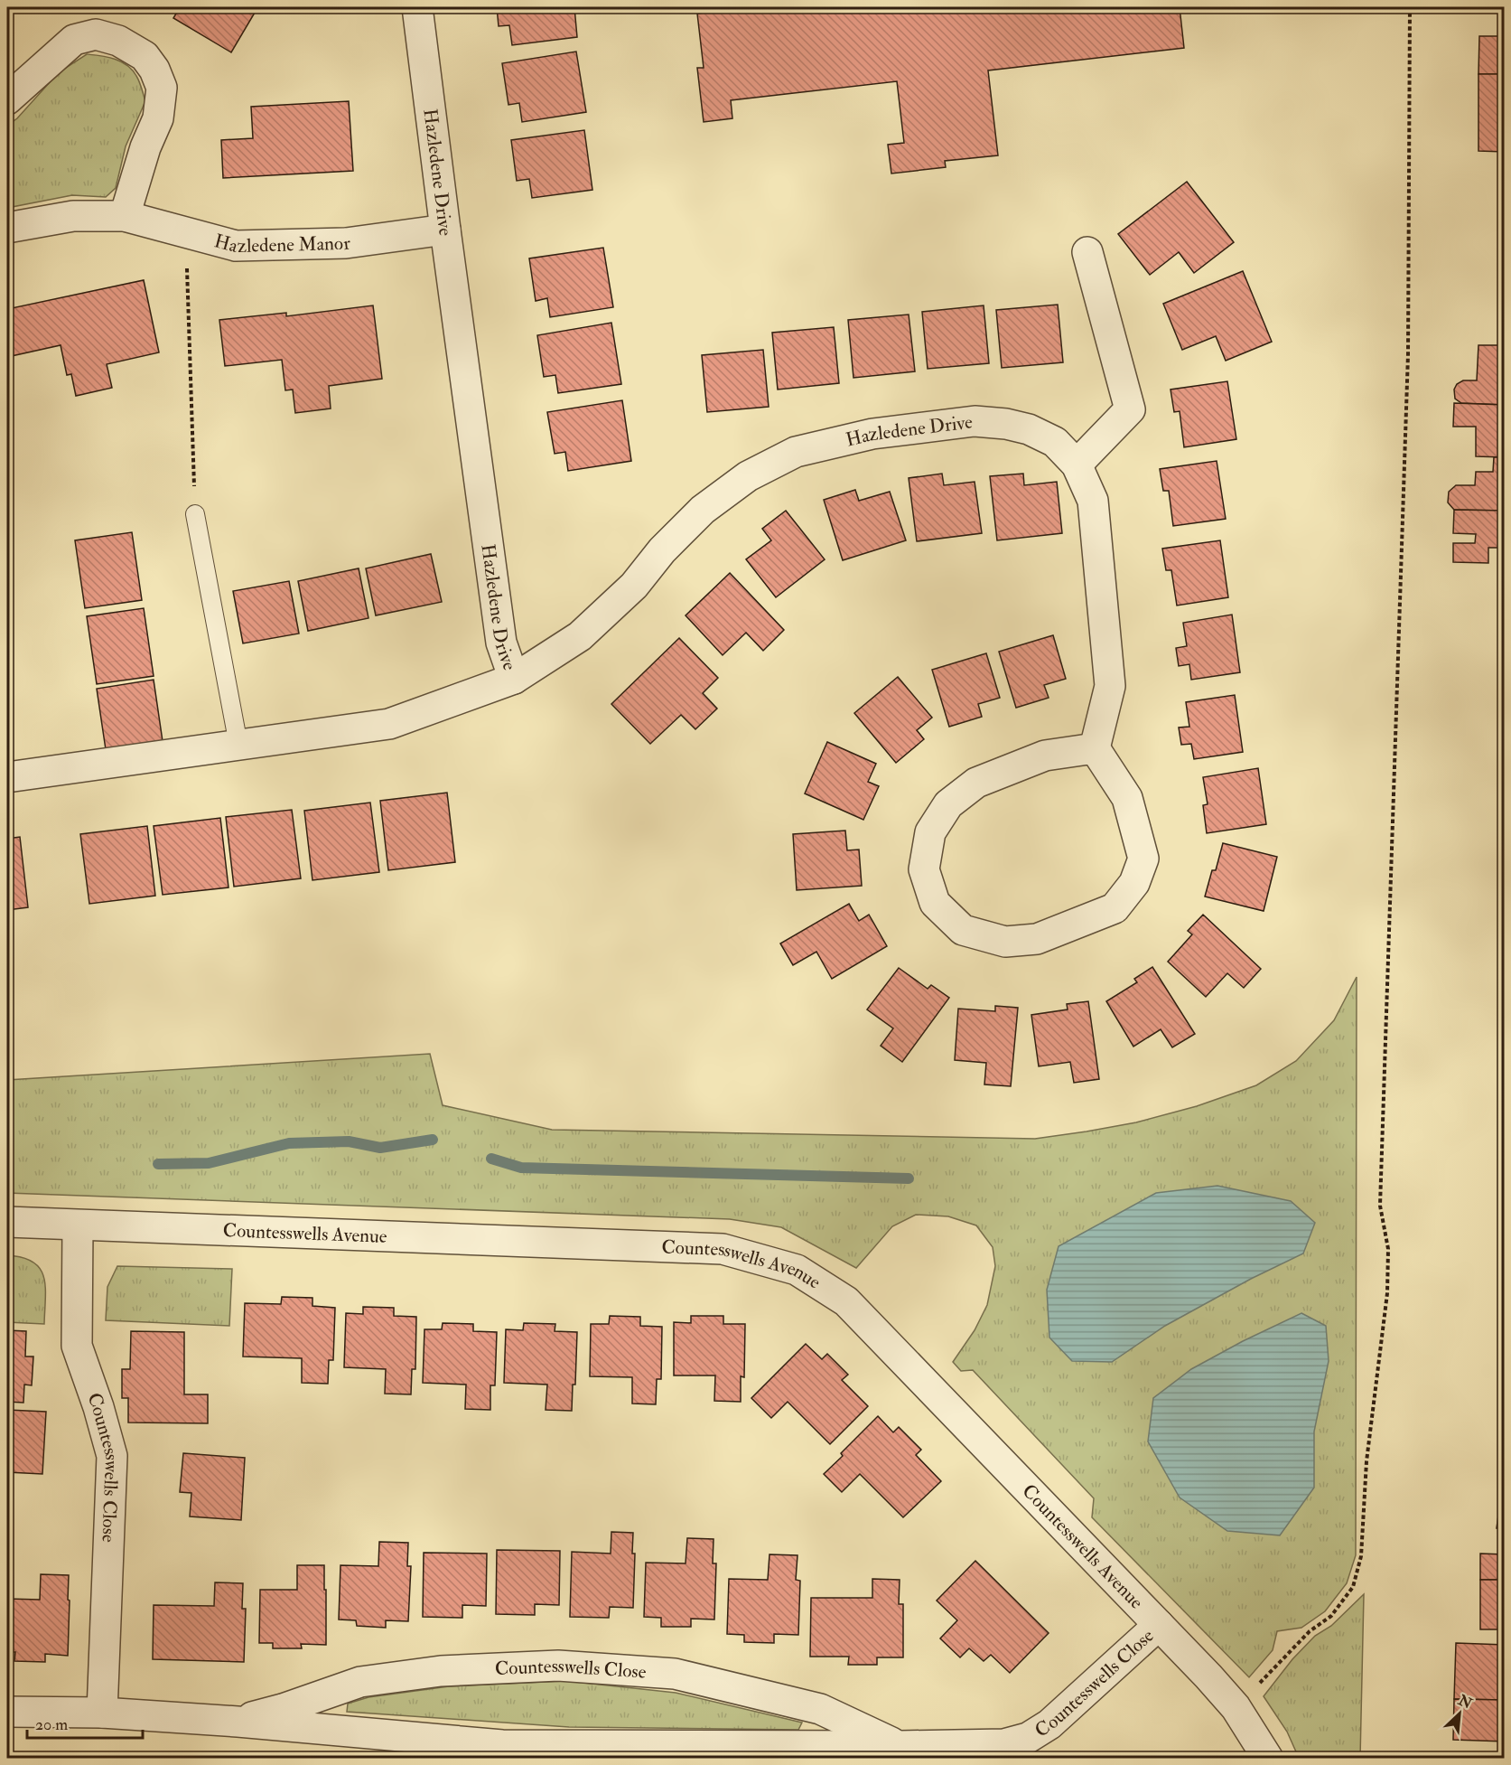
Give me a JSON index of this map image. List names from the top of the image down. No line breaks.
{"streets":{"street":["Hazledene Drive","Hazledene Manor","Countesswells Avenue","Countesswells Close"]},"crossings":[["Hazledene Drive","Hazledene Manor"],["Countesswells Avenue","Countesswells Close"]],"scale_bar":"20 m","north":"top right"}
